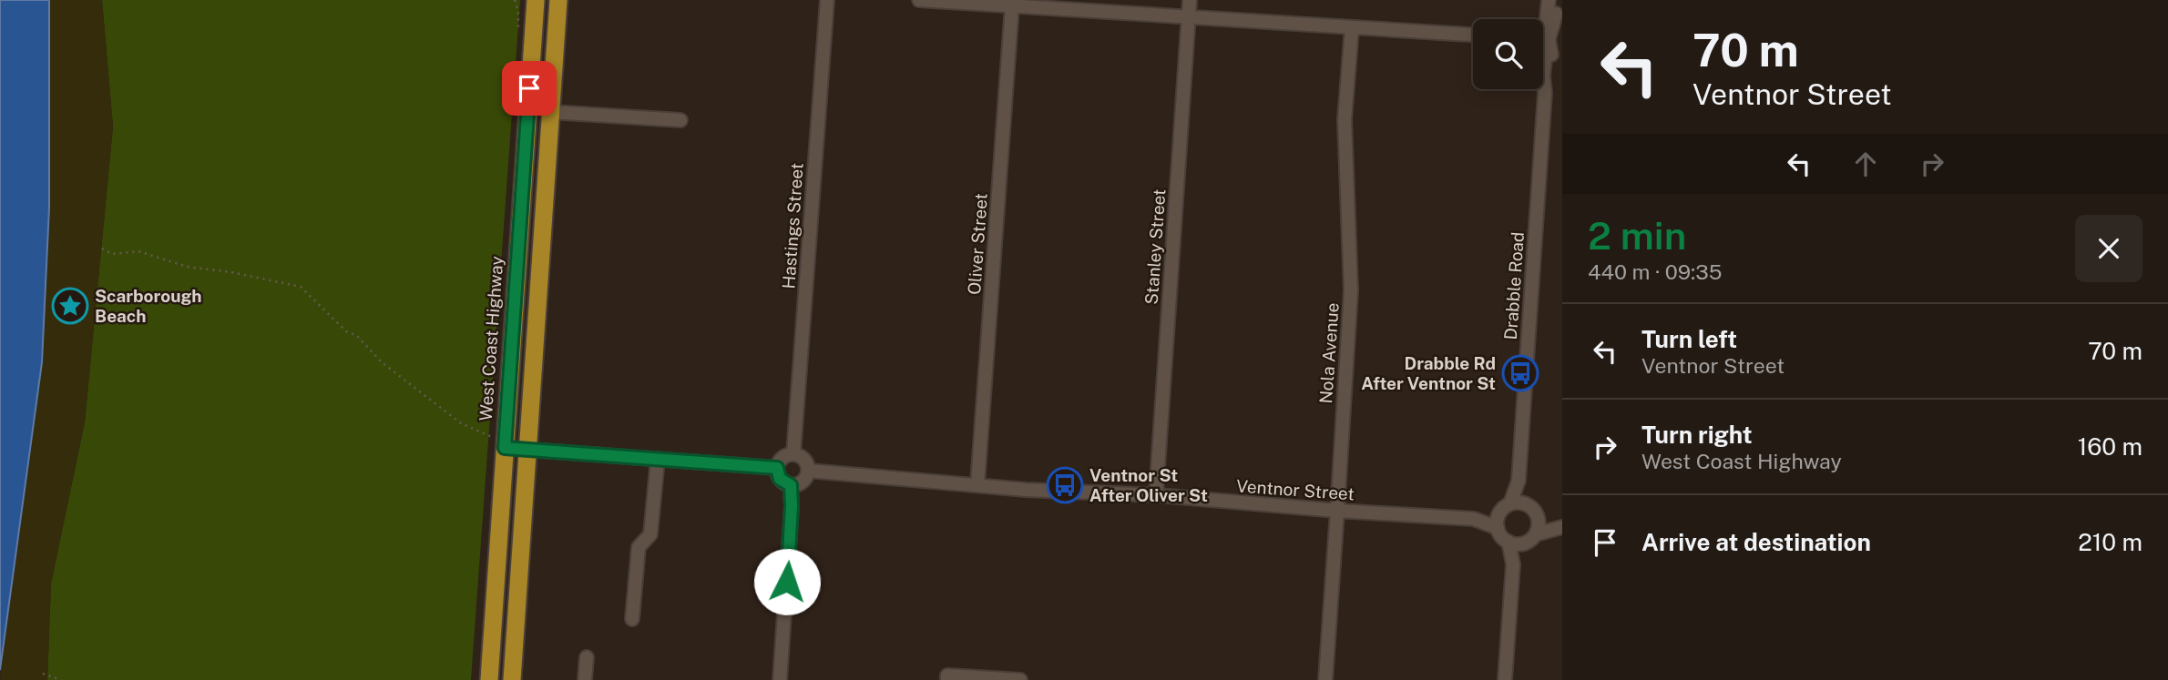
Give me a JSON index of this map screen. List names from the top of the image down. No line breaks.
{"streets":{"highway":["West Coast Highway"],"street":["Hastings Street","Oliver Street","Stanley Street","Drabble Road","Nola Avenue","Ventnor Street"]},"crossings":[["Hastings Street","Ventnor Street"],["Oliver Street","Ventnor Street"],["Stanley Street","Ventnor Street"],["Drabble Road","Ventnor Street"],["Nola Avenue","Ventnor Street"]],"places":{"place":["Scarborough Beach"],"bus stop":["Drabble Rd After Ventnor St","Ventnor St After Oliver St"]},"page":{"turn":["70 m","Ventnor Street"],"heading":["2 min","440 m · 09:35"],"list":[{"name":"Turn left","note":"Ventnor Street","value":"70 m"},{"name":"Turn right","note":"West Coast Highway","value":"160 m"},{"name":"Arrive at destination","value":"210 m"}]}}
